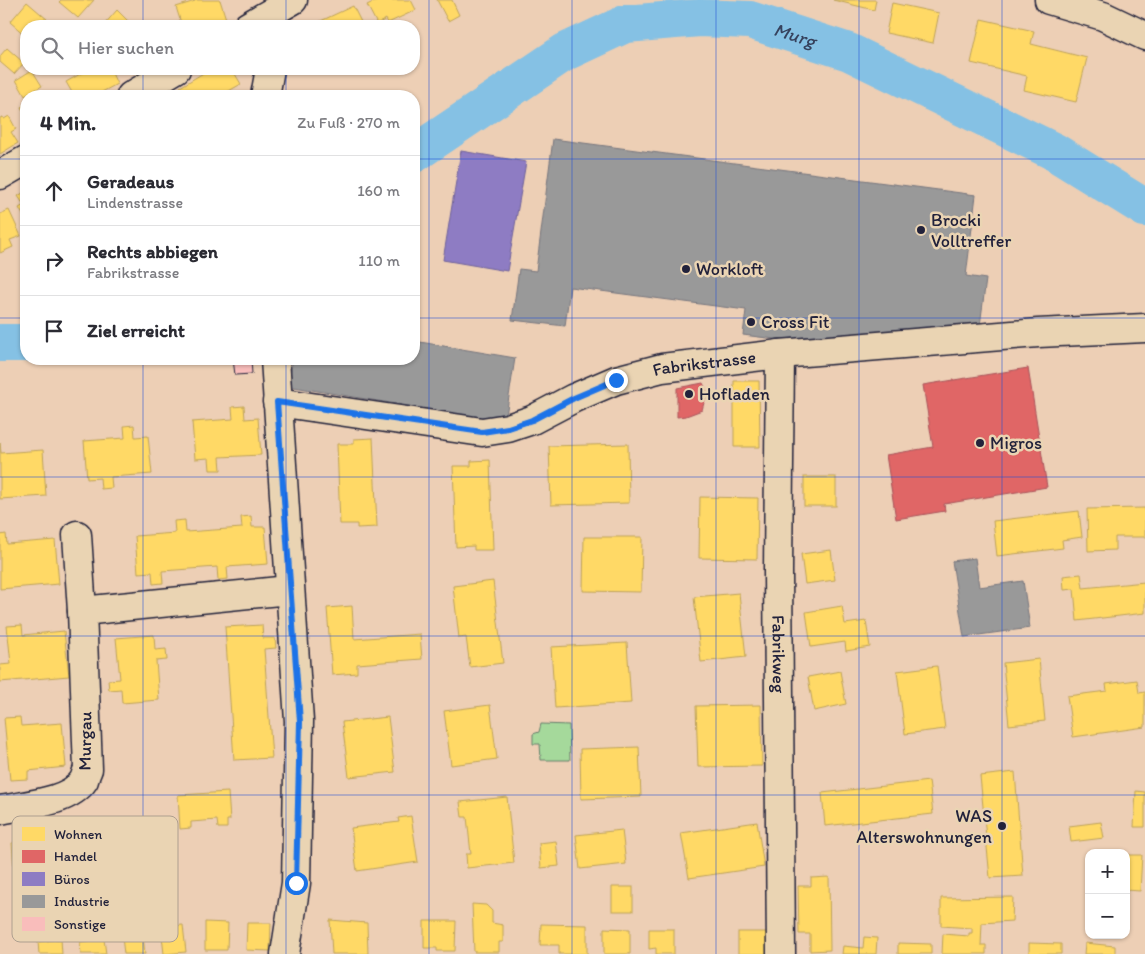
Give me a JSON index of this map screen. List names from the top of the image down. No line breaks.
{"streets":{"street":["Fabrikstrasse","Fabrikweg","Murgau"]},"crossings":[["Fabrikstrasse","Fabrikweg"]],"water":["Murg"],"places":["Brocki Volltreffer","Workloft","Cross Fit","Hofladen","Migros","WAS Alterswohnungen"],"legend":["Wohnen","Handel","Büros","Industrie","Sonstige"],"page":{"search":"Hier suchen","heading":["4 Min.","Zu Fuß · 270 m"],"list":[["Geradeaus","Lindenstrasse","160 m"],["Rechts abbiegen","Fabrikstrasse","110 m"],"Ziel erreicht"],"map_buttons":["+","−"]}}
